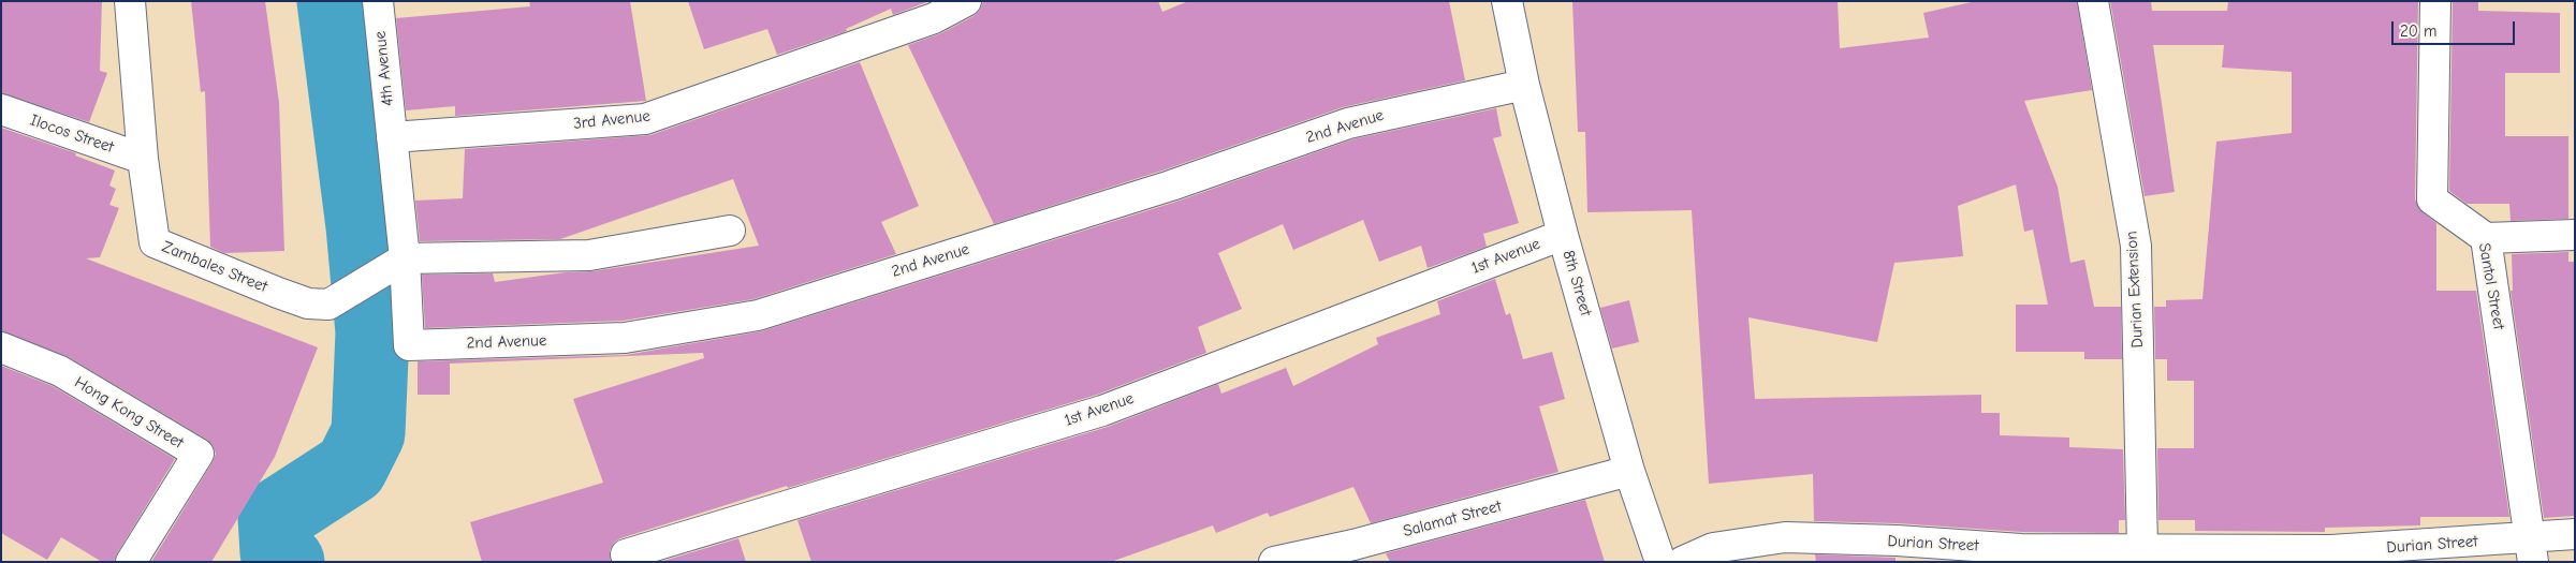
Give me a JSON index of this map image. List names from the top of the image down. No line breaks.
{"streets":{"street":["4th Avenue","3rd Avenue","2nd Avenue","Ilocos Street","1st Avenue","Zambales Street","8th Street","Santol Street","Durian Extension","Hong Kong Street","Salamat Street","Durian Street"]},"crossings":[["4th Avenue","3rd Avenue"],["2nd Avenue","Zambales Street"],["2nd Avenue","8th Street"],["Ilocos Street","Zambales Street"],["1st Avenue","8th Street"],["8th Street","Salamat Street"],["Santol Street","Durian Street"],["Durian Extension","Durian Street"]],"scale_bar":"20 m"}
